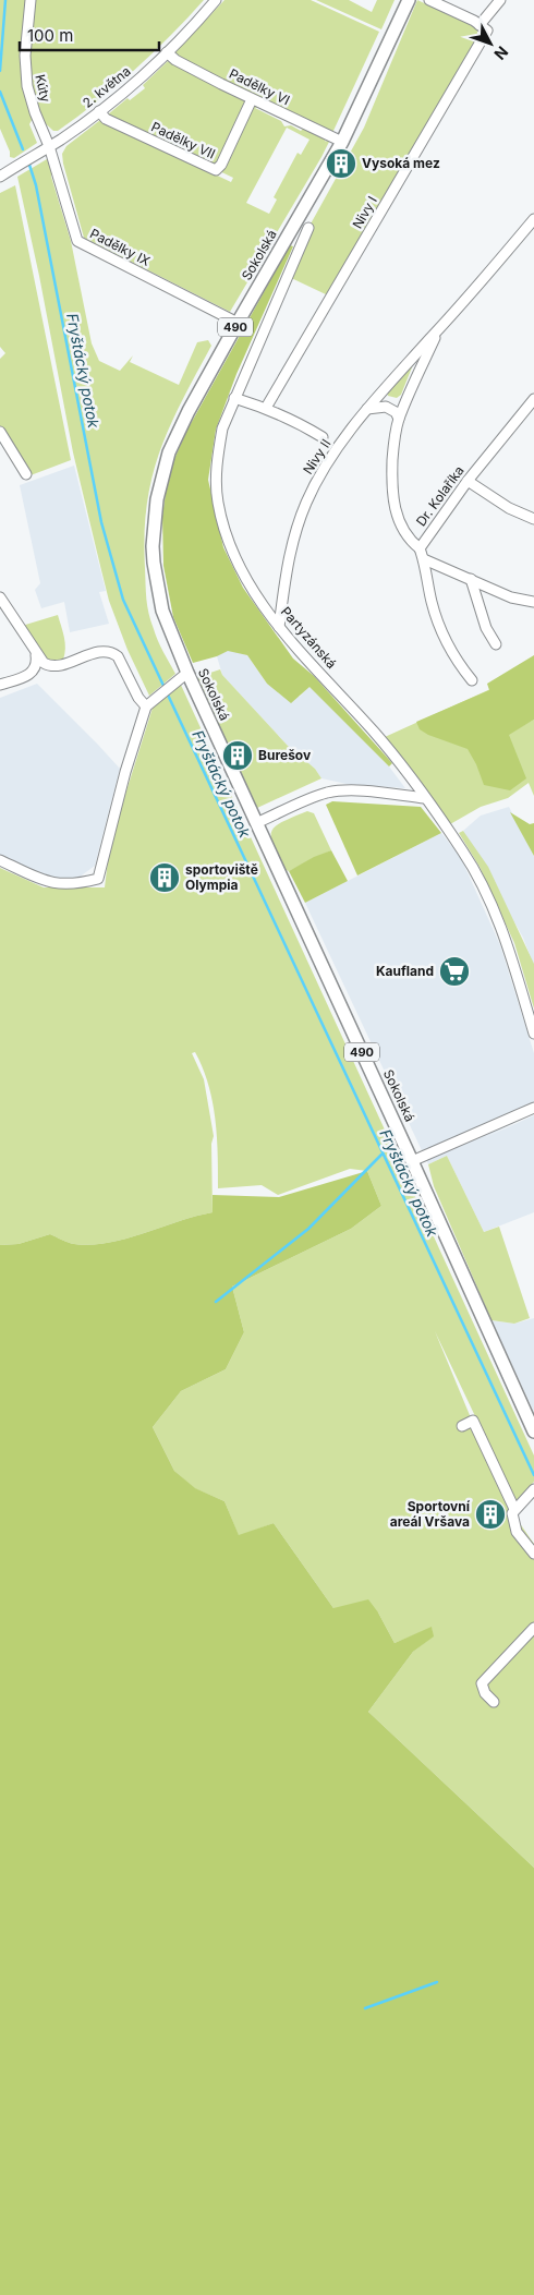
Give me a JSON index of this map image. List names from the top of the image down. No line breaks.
{"streets":{"main road":["Sokolská","490"],"street":["2. května","Padělky VI","Kúty","Padělky VII","Nivy I","Padělky IX","Nivy II","Dr. Kolaříka","Partyzánská"]},"crossings":[["2. května","Padělky VI"],["2. května","Kúty"],["2. května","Padělky VII"],["2. května","Padělky IX"],["Padělky VI","Padělky VII"],["Padělky VI","Sokolská"],["Kúty","Padělky IX"],["Padělky IX","Sokolská"],["Nivy II","Dr. Kolaříka"],["Nivy II","Partyzánská"]],"water":["Fryštácký potok"],"places":{"building":["Vysoká mez","Burešov","sportoviště Olympia","Sportovní areál Vršava"],"supermarket":["Kaufland"]},"scale_bar":"100 m","north":"bottom right"}
